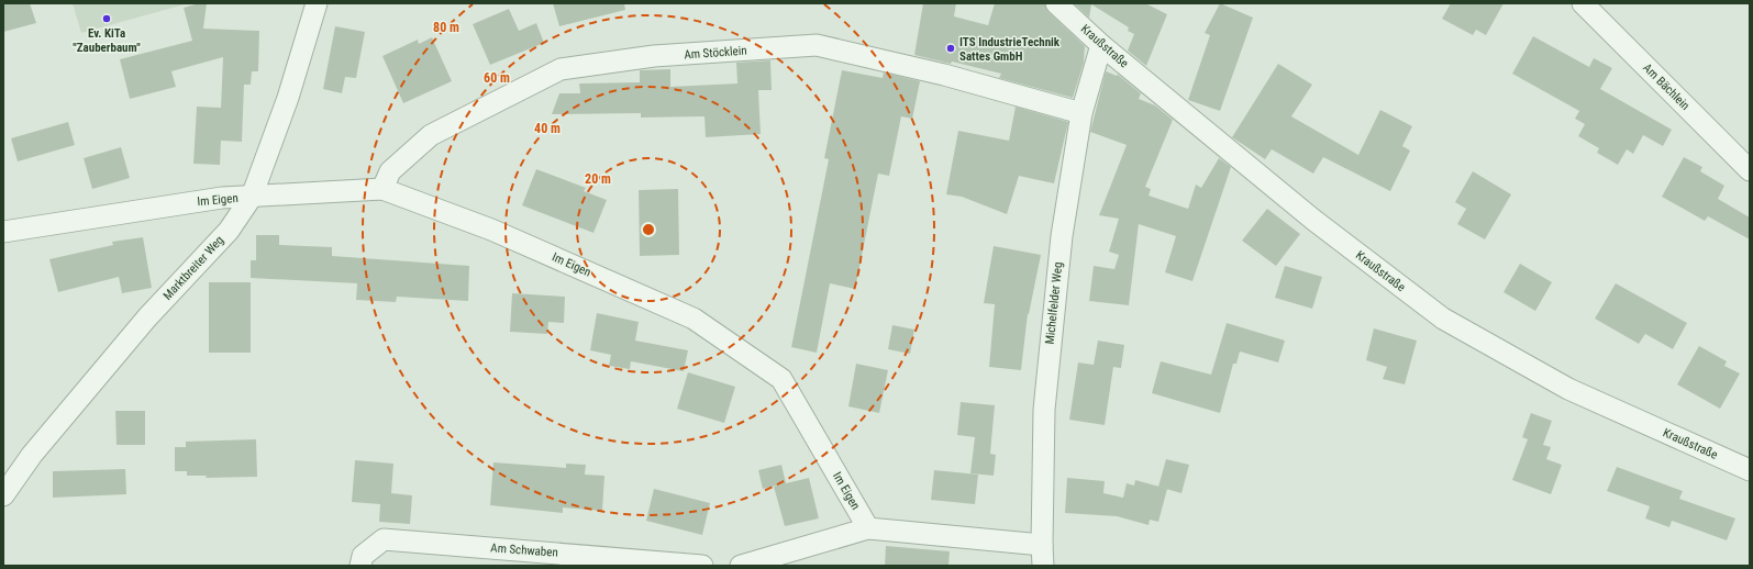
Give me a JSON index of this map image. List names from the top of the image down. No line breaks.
{"streets":{"street":["Kraußstraße","Am Stöcklein","Am Bächlein","Im Eigen","Marktbreiter Weg","Michelfelder Weg","Am Schwaben"]},"crossings":[["Kraußstraße","Michelfelder Weg"],["Am Stöcklein","Im Eigen"],["Am Stöcklein","Michelfelder Weg"],["Im Eigen","Marktbreiter Weg"]],"places":["Ev. KiTa \"Zauberbaum\"","ITS IndustrieTechnik Sattes GmbH"],"rings":["80 m","60 m","40 m","20 m"]}
